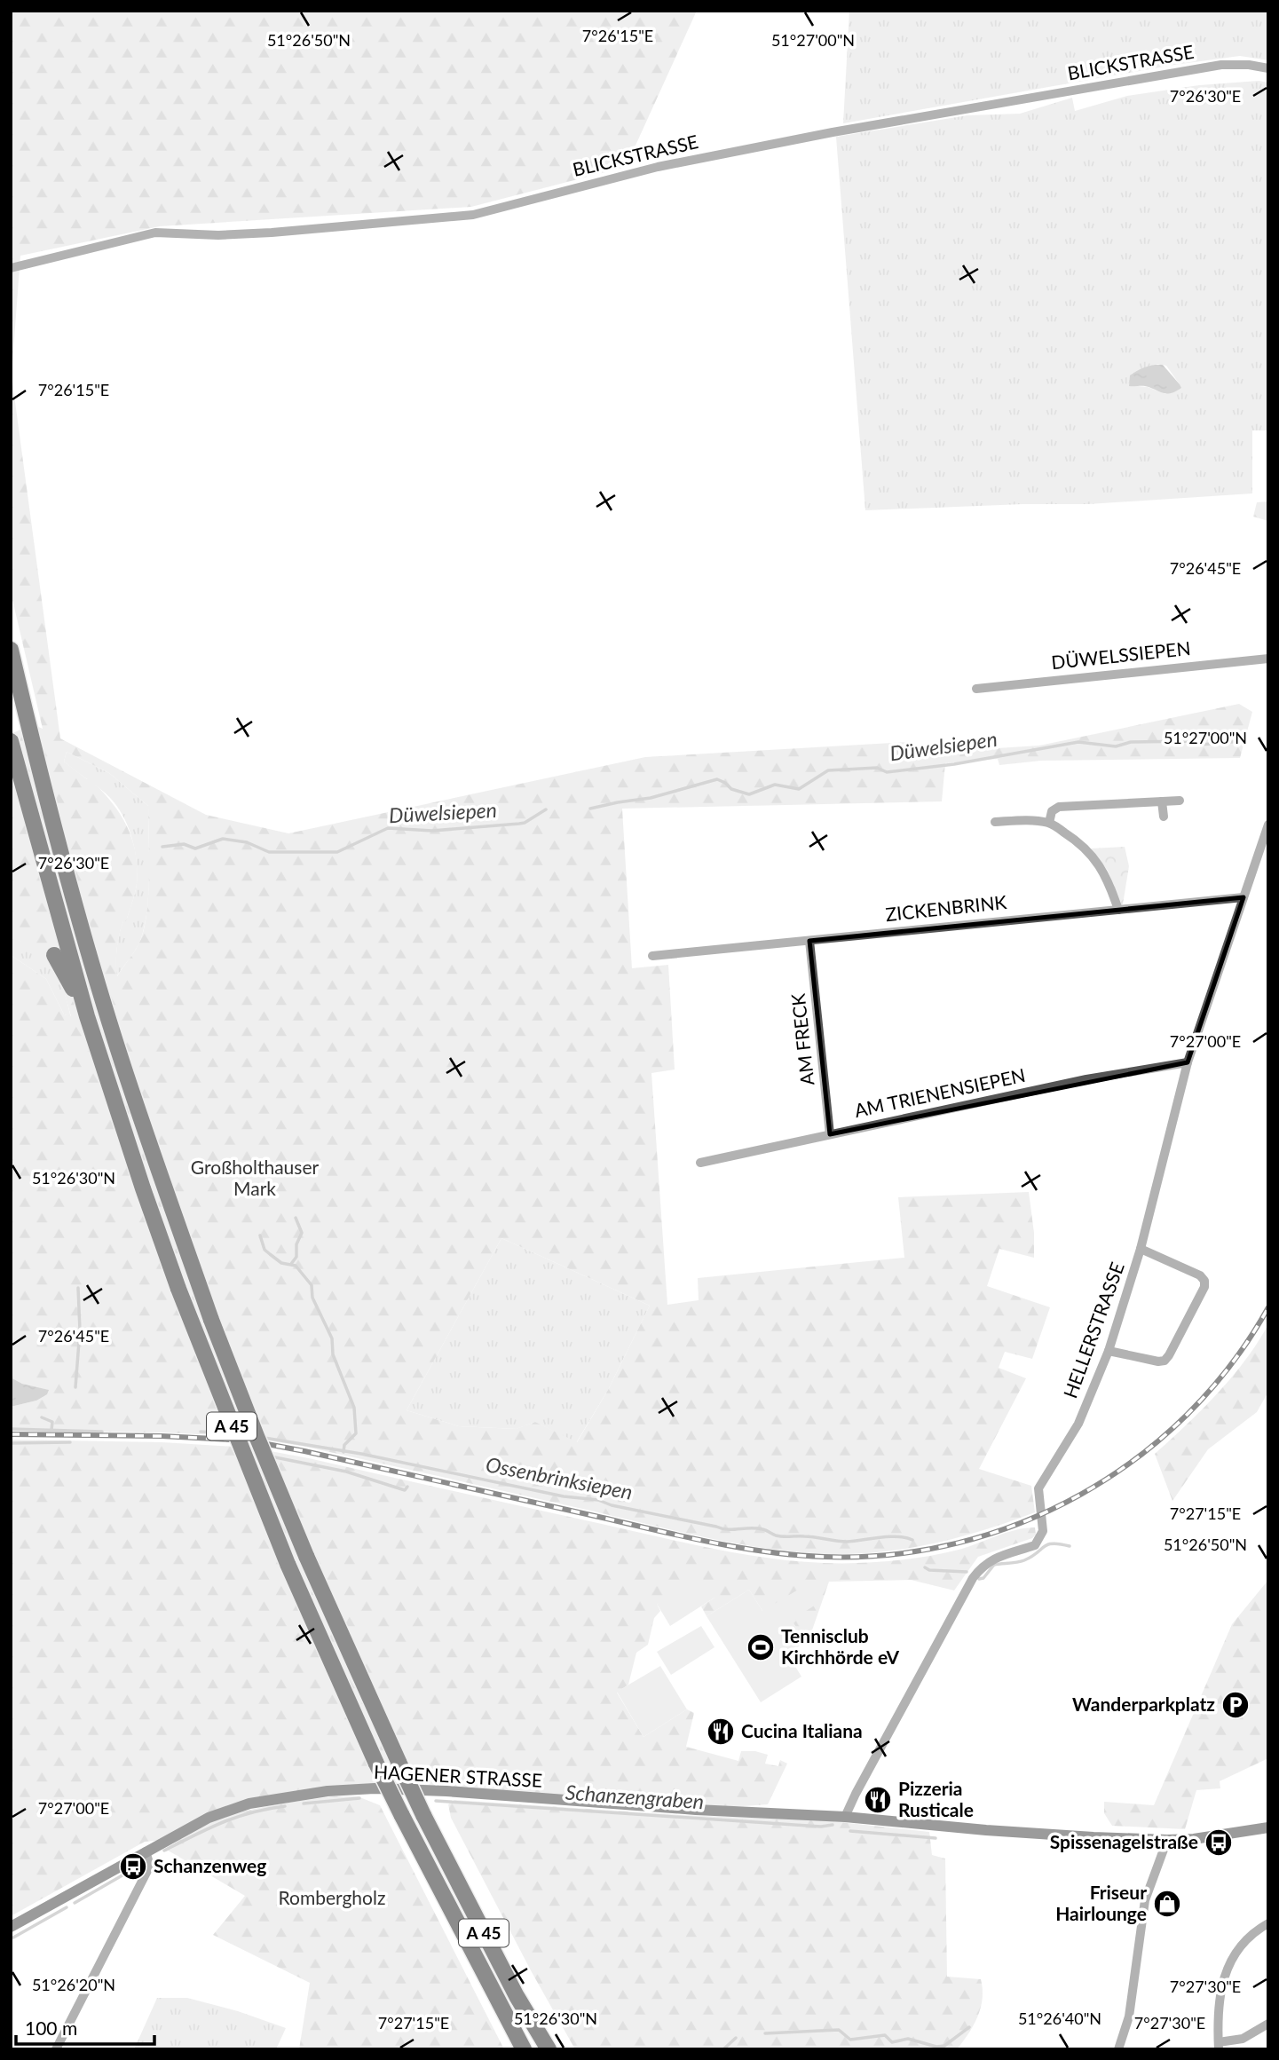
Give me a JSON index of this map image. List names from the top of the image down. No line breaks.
{"streets":{"highway":["A 45"],"main road":["HAGENER STRASSE"],"street":["BLICKSTRASSE","DÜWELSSIEPEN","ZICKENBRINK","AM FRECK","AM TRIENENSIEPEN","HELLERSTRASSE"]},"crossings":[["ZICKENBRINK","AM FRECK"],["ZICKENBRINK","HELLERSTRASSE"],["AM FRECK","AM TRIENENSIEPEN"],["AM TRIENENSIEPEN","HELLERSTRASSE"],["HELLERSTRASSE","HAGENER STRASSE"]],"water":["Düwelsiepen","Ossenbrinksiepen","Schanzengraben"],"parks":["Großholthauser Mark","Rombergholz"],"places":{"sports":["Tennisclub Kirchhörde eV"],"parking":["Wanderparkplatz"],"restaurant":["Cucina Italiana","Pizzeria Rusticale"],"bus stop":["Spissenagelstraße","Schanzenweg"],"shop":["Friseur Hairlounge"]},"scale_bar":"100 m","coordinates":["7°26'15\"E","51°26'50\"N","51°27'00\"N","7°26'30\"E","7°26'45\"E","7°27'00\"E","51°26'30\"N","7°27'15\"E","51°26'20\"N","7°27'30\"E","51°26'40\"N"]}
